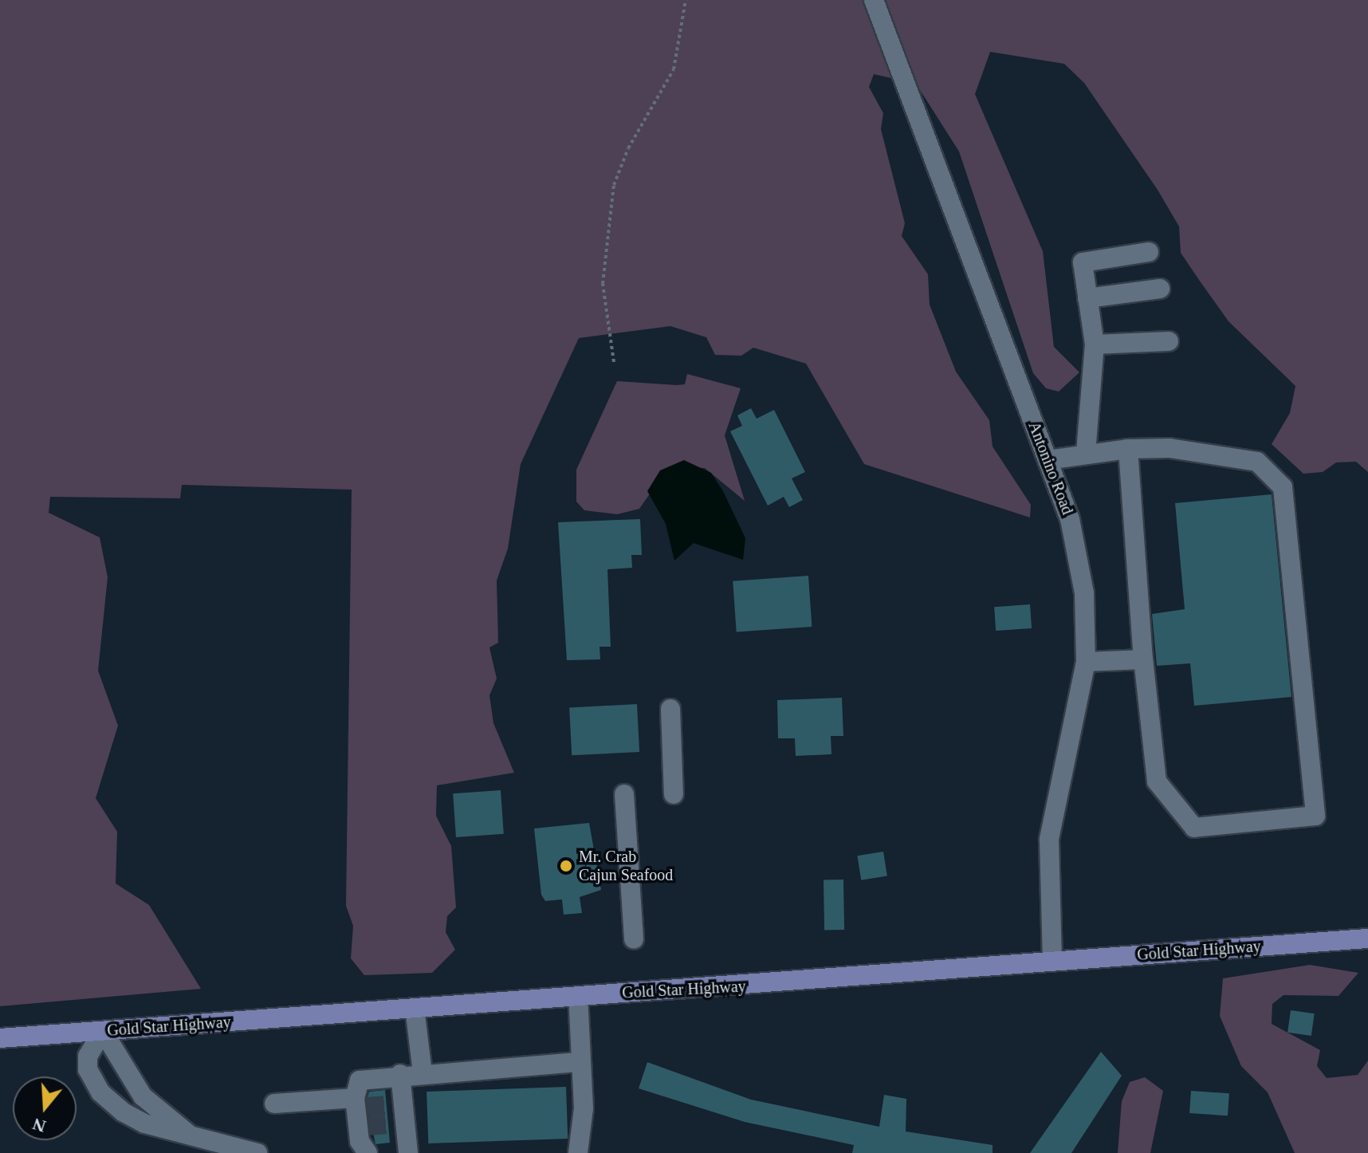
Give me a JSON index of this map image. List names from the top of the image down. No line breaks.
{"streets":{"main road":["Gold Star Highway"],"street":["Antonino Road"]},"crossings":[["Antonino Road","Gold Star Highway"]],"places":["Mr. Crab Cajun Seafood"],"north":"bottom"}
